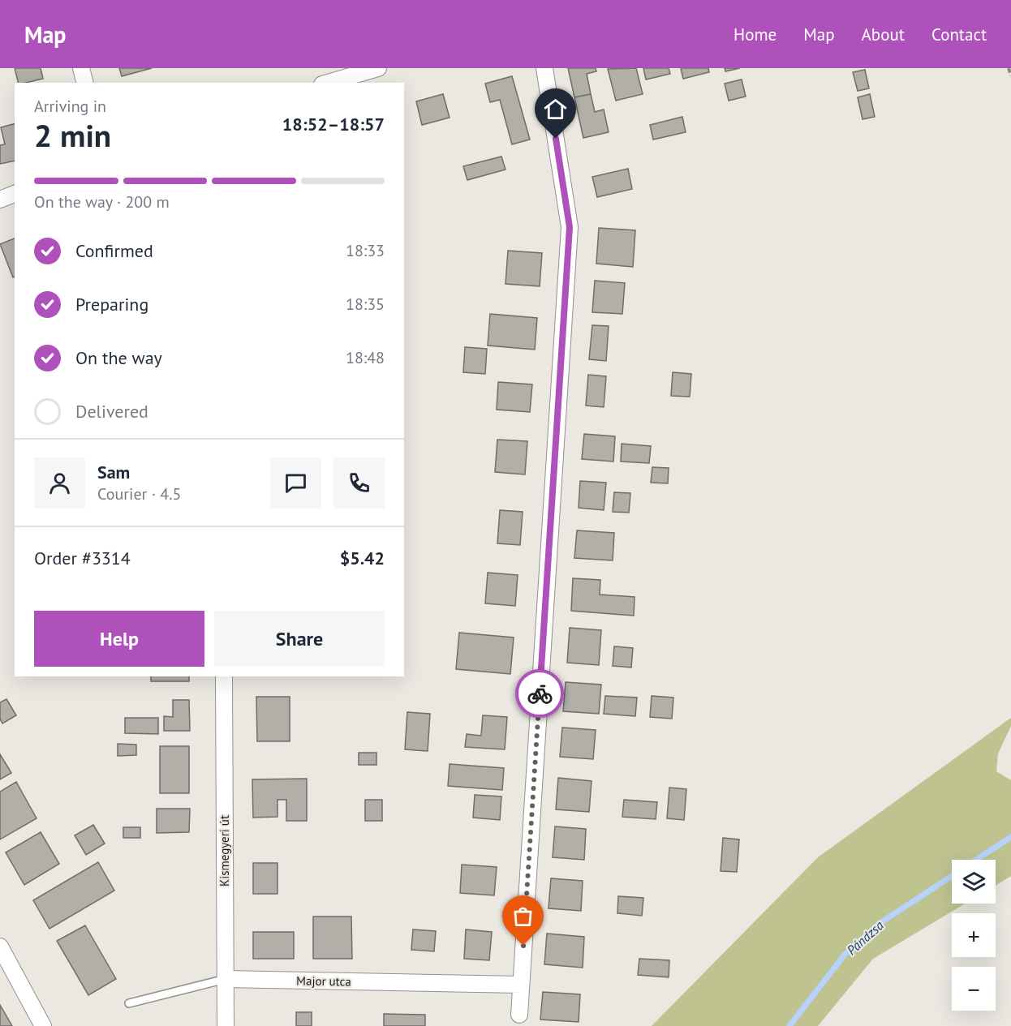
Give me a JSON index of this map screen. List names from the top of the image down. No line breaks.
{"streets":{"street":["Kismegyeri út","Major utca"]},"crossings":[["Kismegyeri út","Major utca"]],"water":["Pándzsa"],"page":{"header":"Map","nav":["Home","Map","About","Contact"],"heading":["2 min","Arriving in","18:52–18:57"],"panel":["Sam","Courier · 4.5","Order #3314","$5.42"],"bar":"On the way · 200 m","list":[["Confirmed","18:33"],["Preparing","18:35"],["On the way","18:48"],"Delivered"],"buttons":["Help","Share"],"map_buttons":["+","−"]}}
